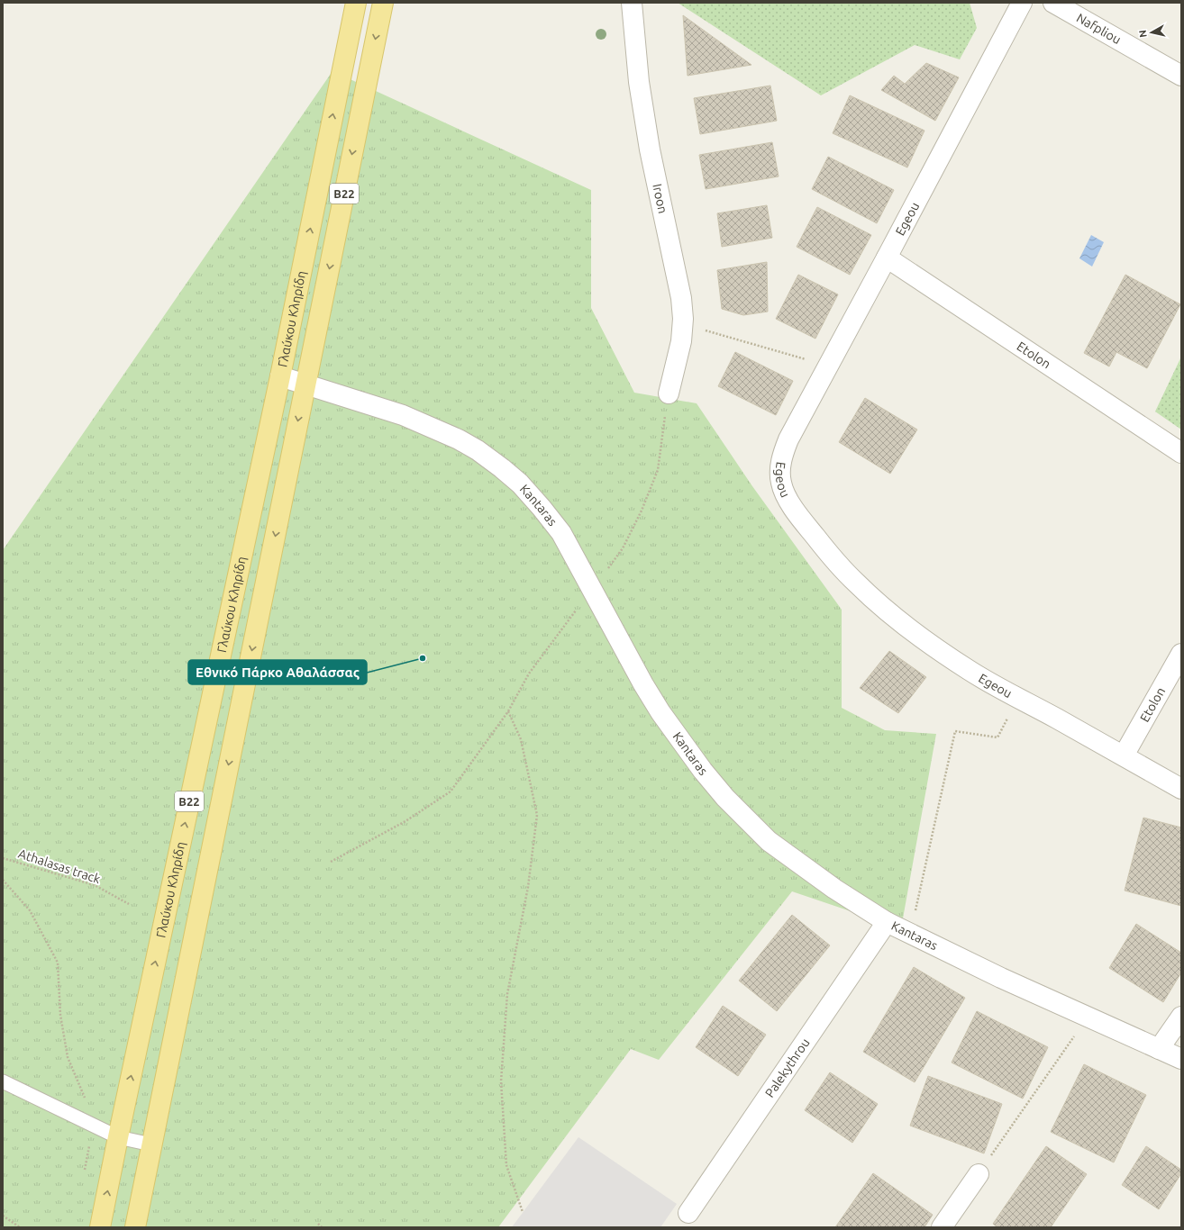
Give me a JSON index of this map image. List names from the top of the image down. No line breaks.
{"streets":{"main road":["B22","Γλαύκου Κληρίδη"],"street":["Nafpliou","Iroon","Egeou","Etolon","Kantaras","Palekythrou"],"path":["Athalasas track"]},"crossings":[["Egeou","Etolon"],["Γλαύκου Κληρίδη","Kantaras"],["Kantaras","Palekythrou"]],"places":["Εθνικό Πάρκο Αθαλάσσας"],"north":"left"}
